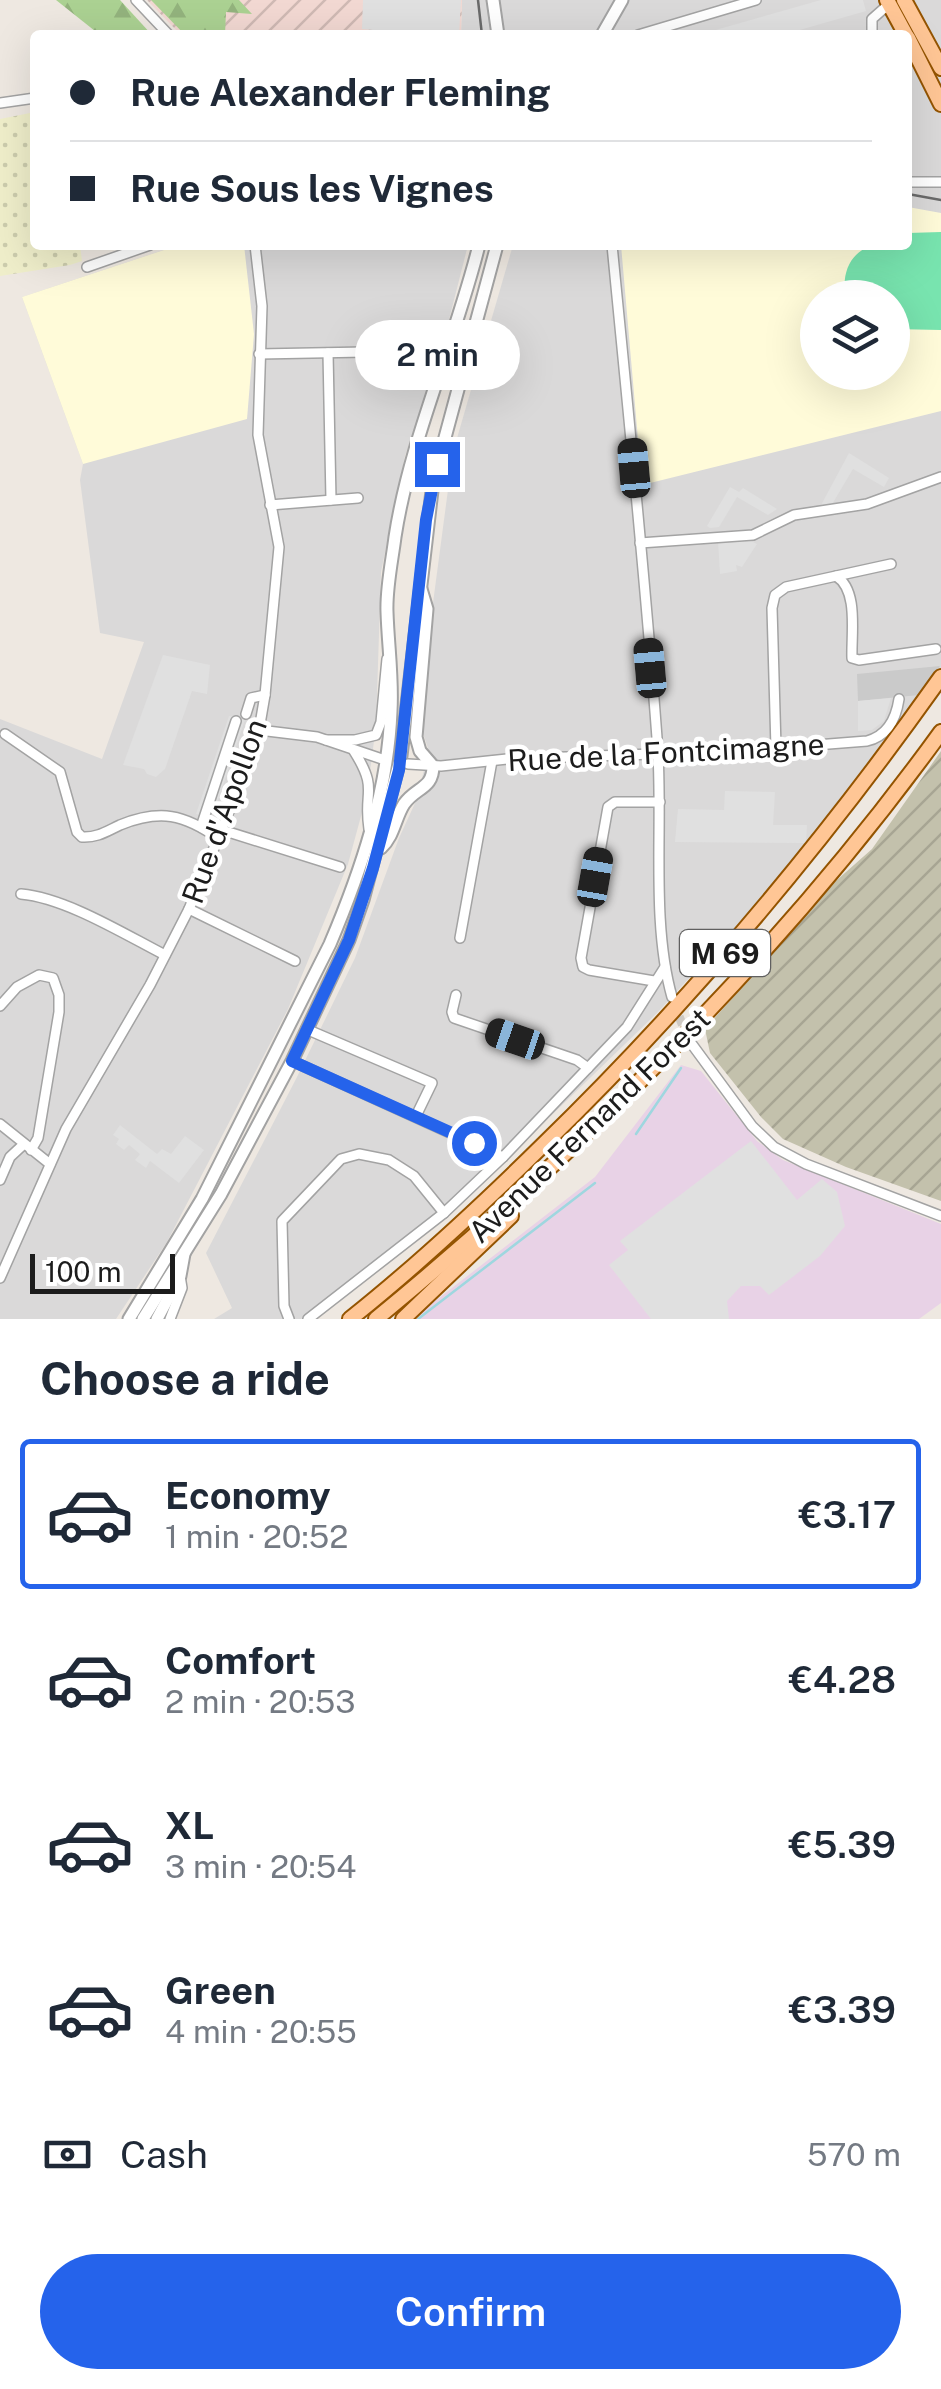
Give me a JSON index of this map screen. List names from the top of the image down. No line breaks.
{"streets":{"main road":["M 69","Avenue Fernand Forest"],"street":["Rue de la Fontcimagne","Rue d'Apollon"]},"scale_bar":"100 m","page":{"banner":["Rue Alexander Fleming","Rue Sous les Vignes"],"bubble":"2 min","scale":"100 m","heading":"Choose a ride","list":[{"name":"Economy","note":"1 min · 20:52","value":"€3.17"},{"name":"Comfort","note":"2 min · 20:53","value":"€4.28"},{"name":"XL","note":"3 min · 20:54","value":"€5.39"},{"name":"Green","note":"4 min · 20:55","value":"€3.39"}],"pay":["Cash","570 m"],"buttons":"Confirm"}}
